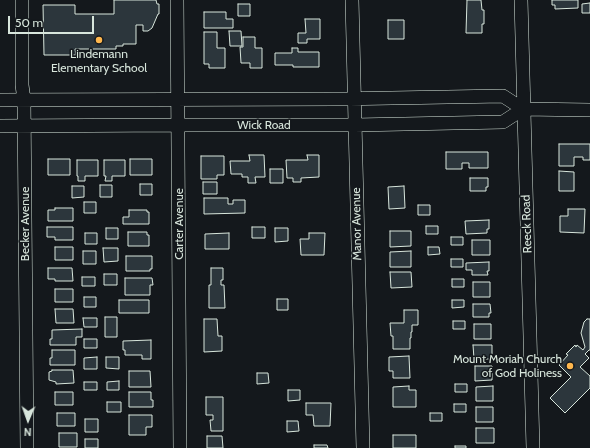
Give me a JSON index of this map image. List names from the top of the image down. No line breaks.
{"streets":{"street":["Wick Road","Becker Avenue","Carter Avenue","Manor Avenue","Reeck Road"]},"crossings":[["Wick Road","Becker Avenue"],["Wick Road","Carter Avenue"],["Wick Road","Manor Avenue"],["Wick Road","Reeck Road"]],"places":["Lindemann Elementary School","Mount Moriah Church of God Holiness"],"scale_bar":"50 m","north":"bottom"}
